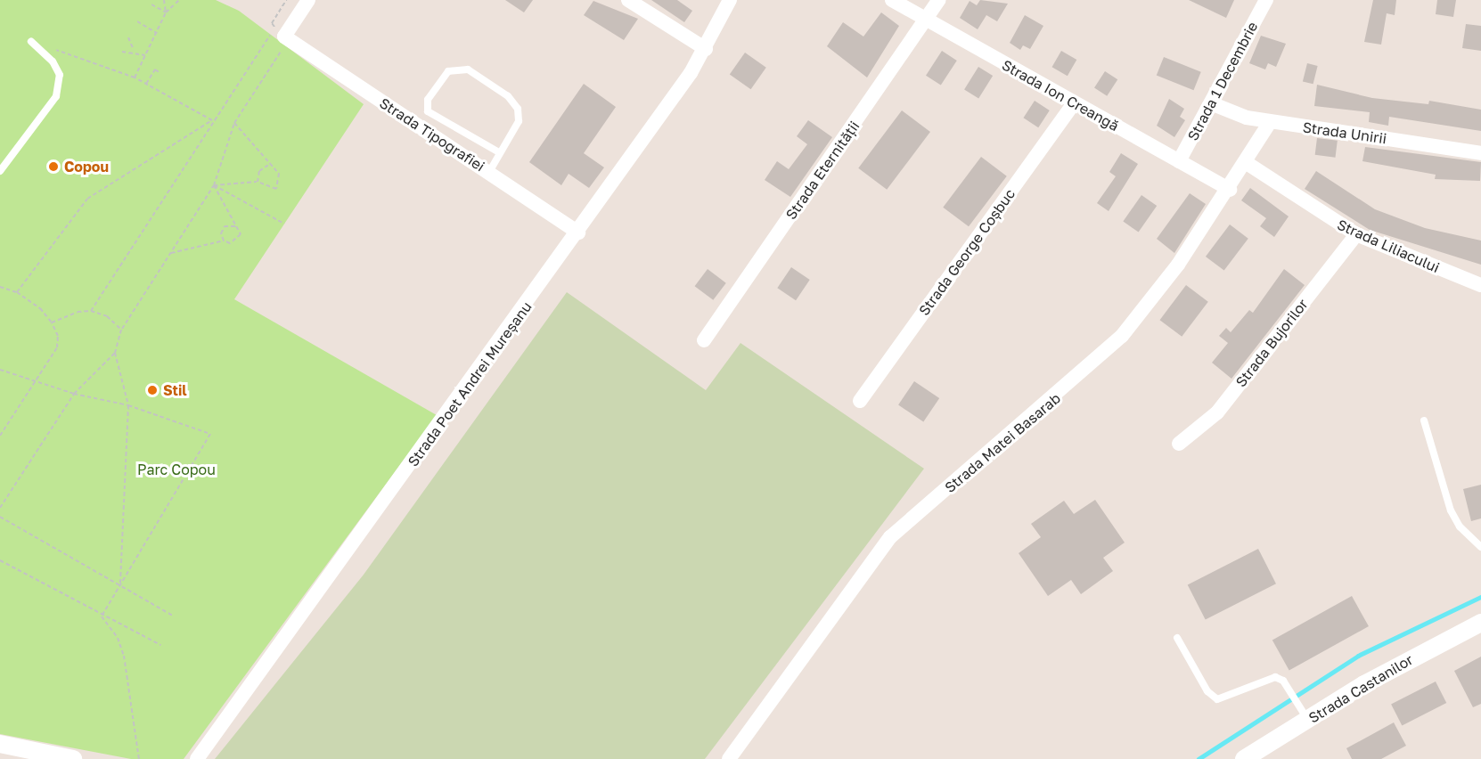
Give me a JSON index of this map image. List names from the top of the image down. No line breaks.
{"streets":{"street":["Strada 1 Decembrie","Strada Ion Creangă","Strada Unirii","Strada Tipografiei","Strada Eternității","Strada Liliacului","Strada George Coșbuc","Strada Bujorilor","Strada Poet Andrei Mureșanu","Strada Matei Basarab","Strada Castanilor"]},"crossings":[["Strada 1 Decembrie","Strada Ion Creangă"],["Strada 1 Decembrie","Strada Unirii"],["Strada Ion Creangă","Strada Eternității"],["Strada Ion Creangă","Strada George Coșbuc"],["Strada Ion Creangă","Strada Matei Basarab"],["Strada Unirii","Strada Matei Basarab"],["Strada Tipografiei","Strada Poet Andrei Mureșanu"],["Strada Liliacului","Strada Bujorilor"],["Strada Liliacului","Strada Matei Basarab"]],"parks":["Parc Copou"],"places":["Copou","Stil"]}
